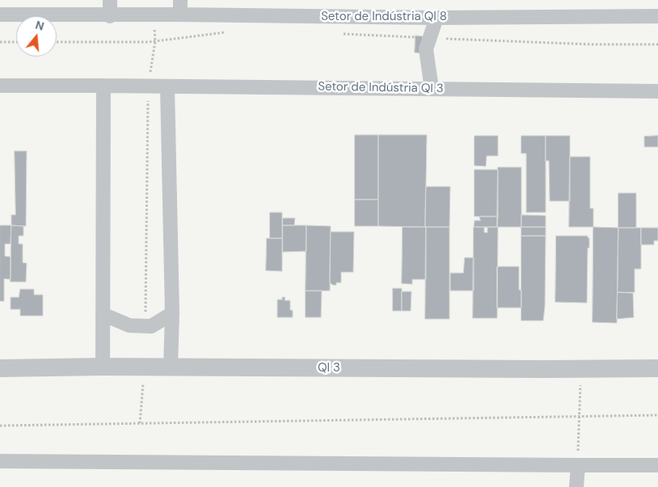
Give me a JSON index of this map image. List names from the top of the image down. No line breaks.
{"streets":{"street":["Setor de Indústria QI 8","Setor de Indústria QI 3","QI 3"]},"north":"top"}
